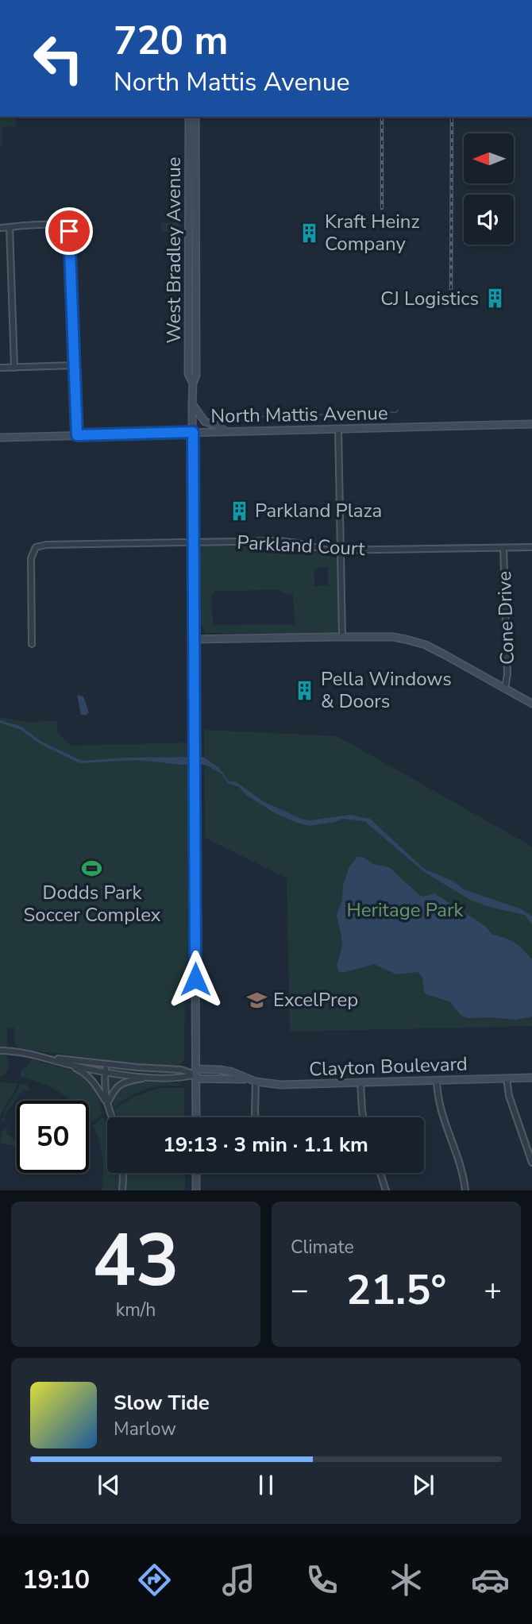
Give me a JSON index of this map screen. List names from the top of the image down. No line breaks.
{"streets":{"main road":["West Bradley Avenue","North Mattis Avenue","Clayton Boulevard"],"street":["Parkland Court","Cone Drive"]},"crossings":[["West Bradley Avenue","North Mattis Avenue"],["West Bradley Avenue","Parkland Court"],["West Bradley Avenue","Clayton Boulevard"],["Parkland Court","Cone Drive"]],"parks":["Heritage Park"],"places":{"building":["Kraft Heinz Company","CJ Logistics","Parkland Plaza","Pella Windows & Doors"],"sports":["Dodds Park Soccer Complex"],"school or university":["ExcelPrep"]},"north":"left","page":{"turn":["720 m","North Mattis Avenue"],"limit":"50","trip":"19:13 · 3 min · 1.1 km","tile":[["43","km/h"],"Climate"],"heat":["−","21.5°","+"],"song":["Slow Tide","Marlow"],"tabs":"19:10"}}
